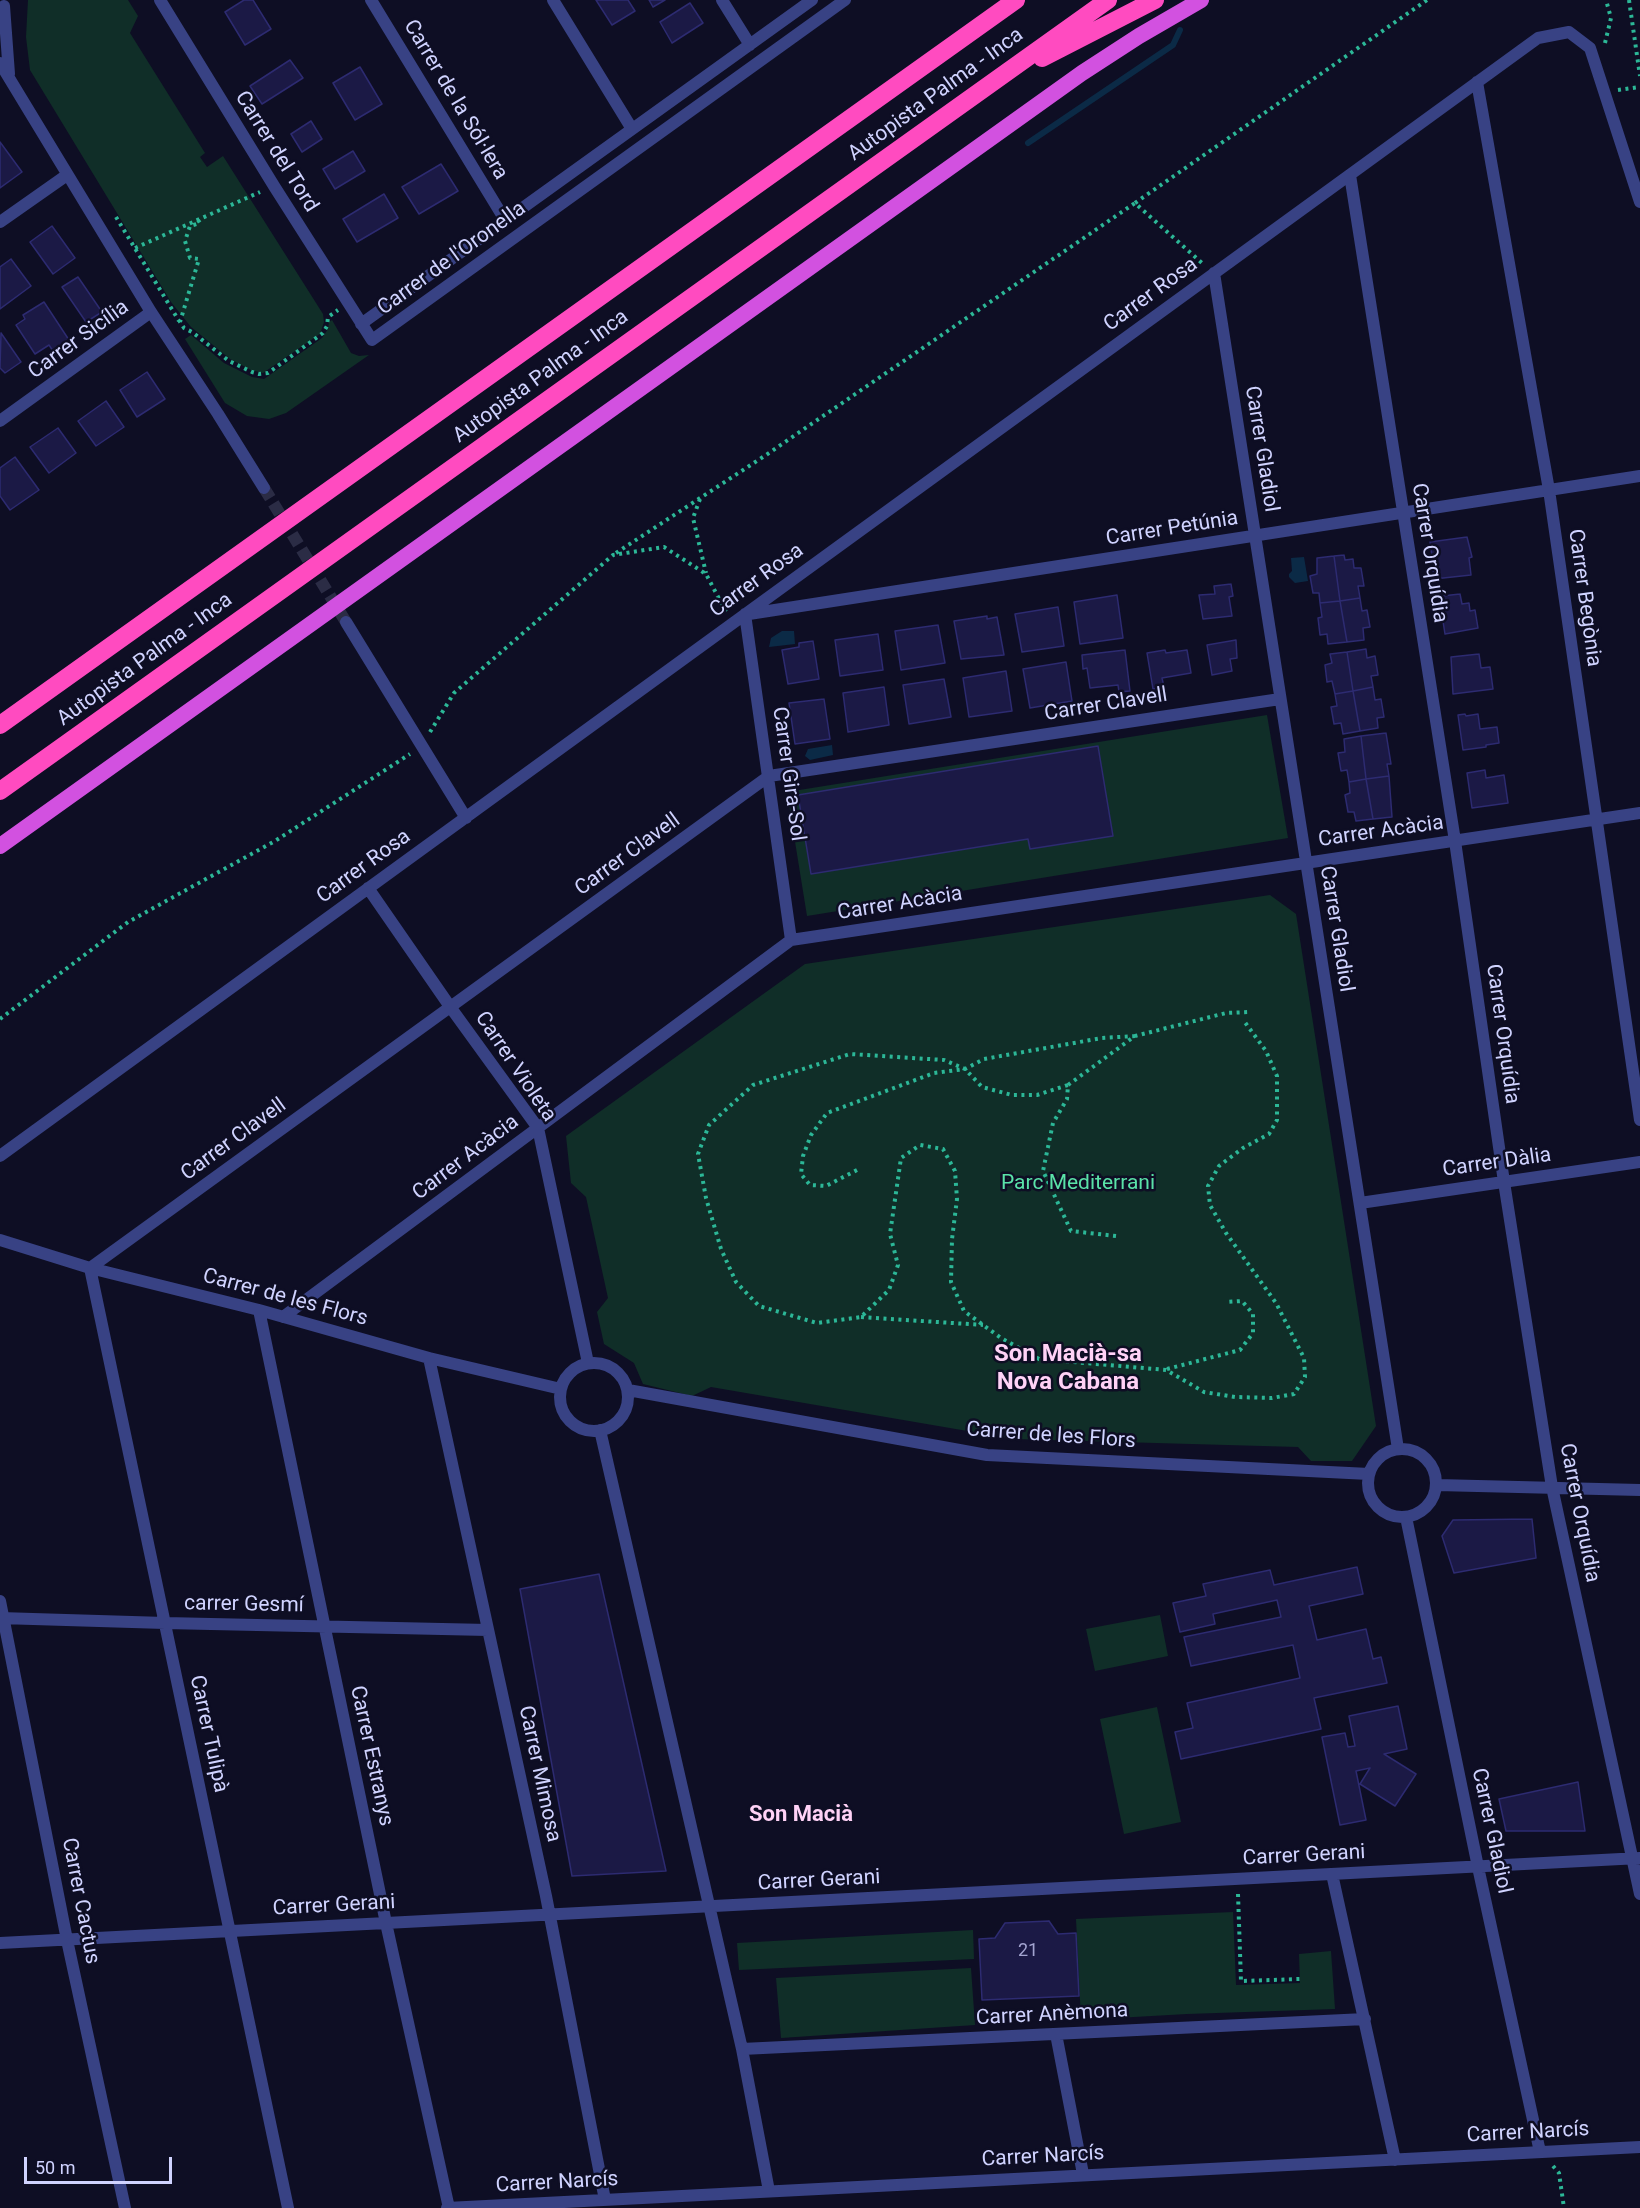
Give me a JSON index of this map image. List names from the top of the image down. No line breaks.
{"streets":{"highway":["Autopista Palma - Inca"],"street":["Carrer de la Sól·lera","Carrer del Tord","Carrer de l'Oronella","Carrer Rosa","Carrer Sicília","Carrer Gladiol","Carrer Petúnia","Carrer Orquídia","Carrer Begònia","Carrer Clavell","Carrer Gira-Sol","Carrer Acàcia","Carrer Violeta","Carrer Dàlia","Carrer de les Flors","carrer Gesmí","Carrer Tulipà","Carrer Estranys","Carrer Mimosa","Carrer Gerani","Carrer Cactus","Carrer Anèmona","Carrer Narcís"]},"crossings":[["Carrer de la Sól·lera","Carrer de l'Oronella"],["Carrer del Tord","Carrer de l'Oronella"],["Carrer Rosa","Carrer Gladiol"],["Carrer Rosa","Carrer Petúnia"],["Carrer Rosa","Carrer Orquídia"],["Carrer Rosa","Carrer Begònia"],["Carrer Rosa","Carrer Gira-Sol"],["Carrer Rosa","Carrer Violeta"],["Carrer Gladiol","Carrer Petúnia"],["Carrer Gladiol","Carrer Clavell"],["Carrer Gladiol","Carrer Acàcia"],["Carrer Gladiol","Carrer Dàlia"],["Carrer Gladiol","Carrer de les Flors"],["Carrer Gladiol","Carrer Gerani"],["Carrer Gladiol","Carrer Narcís"],["Carrer Petúnia","Carrer Orquídia"],["Carrer Petúnia","Carrer Begònia"],["Carrer Petúnia","Carrer Gira-Sol"],["Carrer Orquídia","Carrer Acàcia"],["Carrer Orquídia","Carrer Dàlia"],["Carrer Orquídia","Carrer Gerani"],["Carrer Begònia","Carrer Acàcia"],["Carrer Clavell","Carrer Gira-Sol"],["Carrer Clavell","Carrer Violeta"],["Carrer Clavell","Carrer de les Flors"],["Carrer Clavell","Carrer Tulipà"],["Carrer Gira-Sol","Carrer Acàcia"],["Carrer Acàcia","Carrer Violeta"],["Carrer Acàcia","Carrer de les Flors"],["Carrer Violeta","Carrer de les Flors"],["Carrer de les Flors","Carrer Tulipà"],["Carrer de les Flors","Carrer Estranys"],["Carrer de les Flors","Carrer Mimosa"],["carrer Gesmí","Carrer Tulipà"],["carrer Gesmí","Carrer Estranys"],["carrer Gesmí","Carrer Mimosa"],["carrer Gesmí","Carrer Cactus"],["Carrer Tulipà","Carrer Gerani"],["Carrer Estranys","Carrer Gerani"],["Carrer Estranys","Carrer Narcís"],["Carrer Mimosa","Carrer Gerani"],["Carrer Mimosa","Carrer Narcís"],["Carrer Gerani","Carrer Cactus"]],"districts":["Son Macià-sa Nova Cabana","Son Macià"],"parks":["Parc Mediterrani"],"house_numbers":["21"],"scale_bar":"50 m"}
